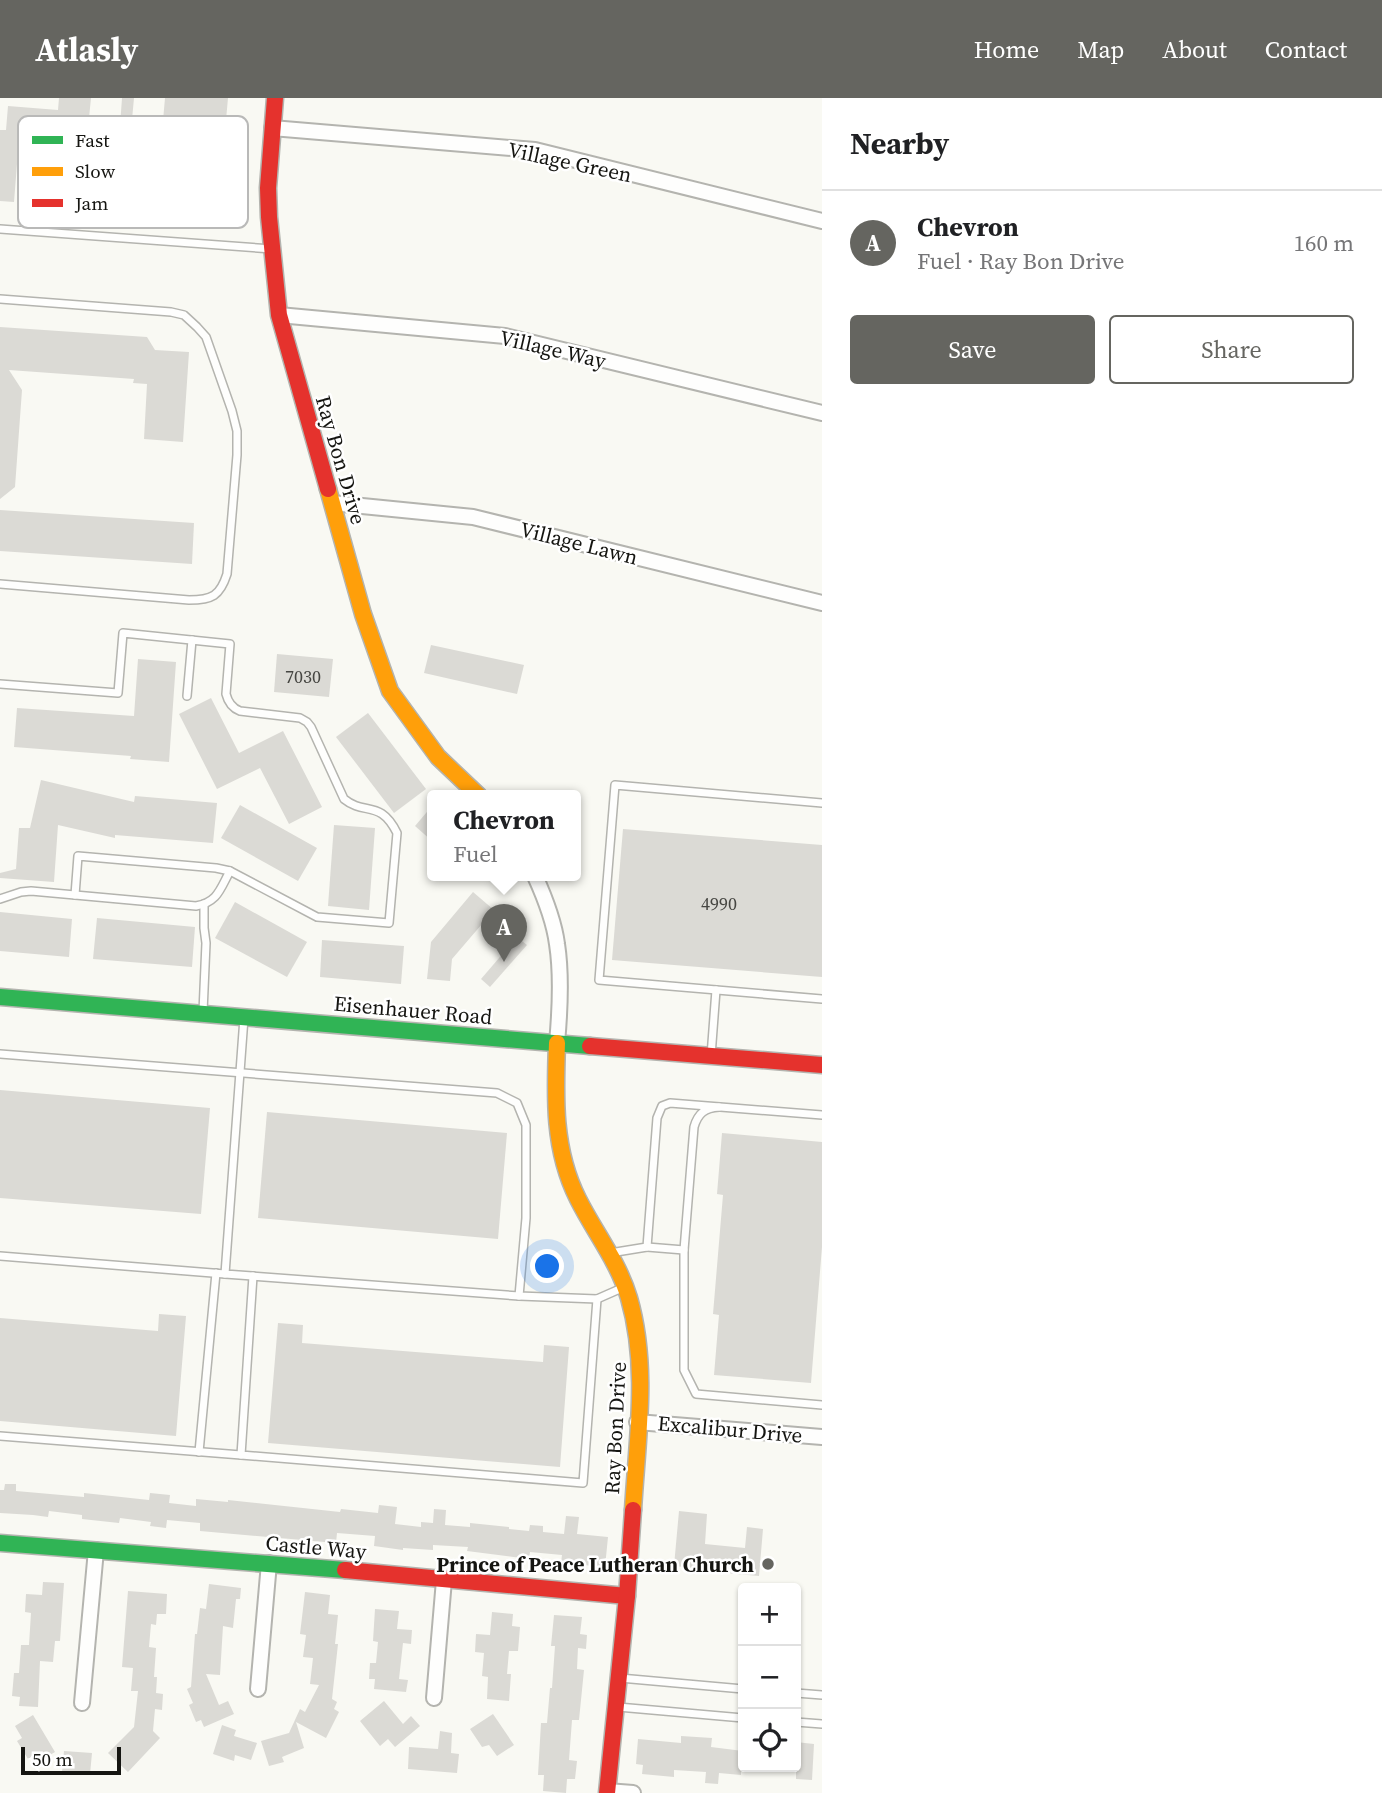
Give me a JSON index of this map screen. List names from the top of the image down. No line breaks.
{"streets":{"street":["Village Green","Village Way","Ray Bon Drive","Village Lawn","Eisenhauer Road","Excalibur Drive","Castle Way"]},"crossings":[["Village Green","Ray Bon Drive"],["Village Way","Ray Bon Drive"],["Ray Bon Drive","Village Lawn"],["Ray Bon Drive","Eisenhauer Road"],["Ray Bon Drive","Excalibur Drive"],["Ray Bon Drive","Castle Way"]],"places":["Prince of Peace Lutheran Church"],"house_numbers":["7030","4990"],"legend":["Fast","Slow","Jam"],"scale_bar":"50 m","page":{"header":"Atlasly","nav":["Home","Map","About","Contact"],"heading":"Nearby","list":[{"mark":"A","name":"Chevron","note":"Fuel · Ray Bon Drive","value":"160 m"}],"buttons":["Save","Share"],"popup":["Chevron","Fuel"],"pins":"A","map_buttons":["+","−"],"scale":"50 m"}}
